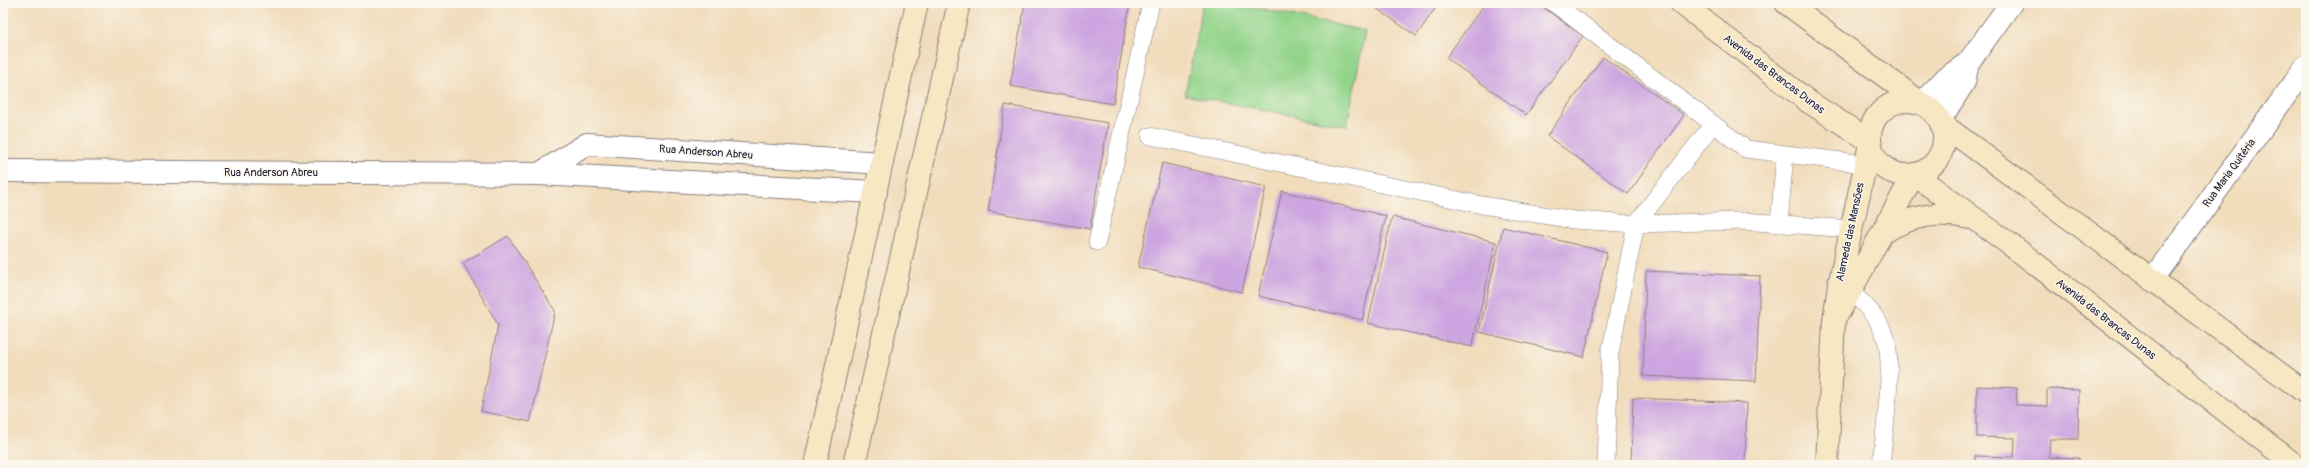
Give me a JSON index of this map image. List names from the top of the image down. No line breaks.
{"streets":{"main road":["Avenida das Brancas Dunas","Alameda das Mansões"],"street":["Rua Anderson Abreu","Rua Maria Quitéria"]},"crossings":[["Avenida das Brancas Dunas","Alameda das Mansões"]]}
